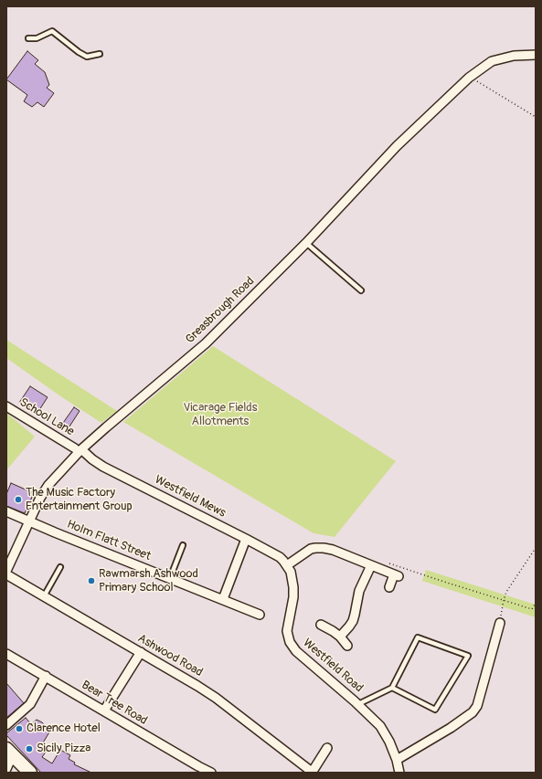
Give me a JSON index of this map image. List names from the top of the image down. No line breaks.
{"streets":{"street":["Greasbrough Road","School Lane","Westfield Mews","Holm Flatt Street","Ashwood Road","Westfield Road","Bear Tree Road"]},"crossings":[["Greasbrough Road","School Lane"],["Greasbrough Road","Westfield Mews"],["Greasbrough Road","Holm Flatt Street"],["School Lane","Westfield Mews"],["Westfield Mews","Westfield Road"]],"parks":["Vicarage Fields Allotments"],"places":["The Music Factory Entertainment Group","Rawmarsh Ashwood Primary School","Clarence Hotel","Sicily Pizza"]}
